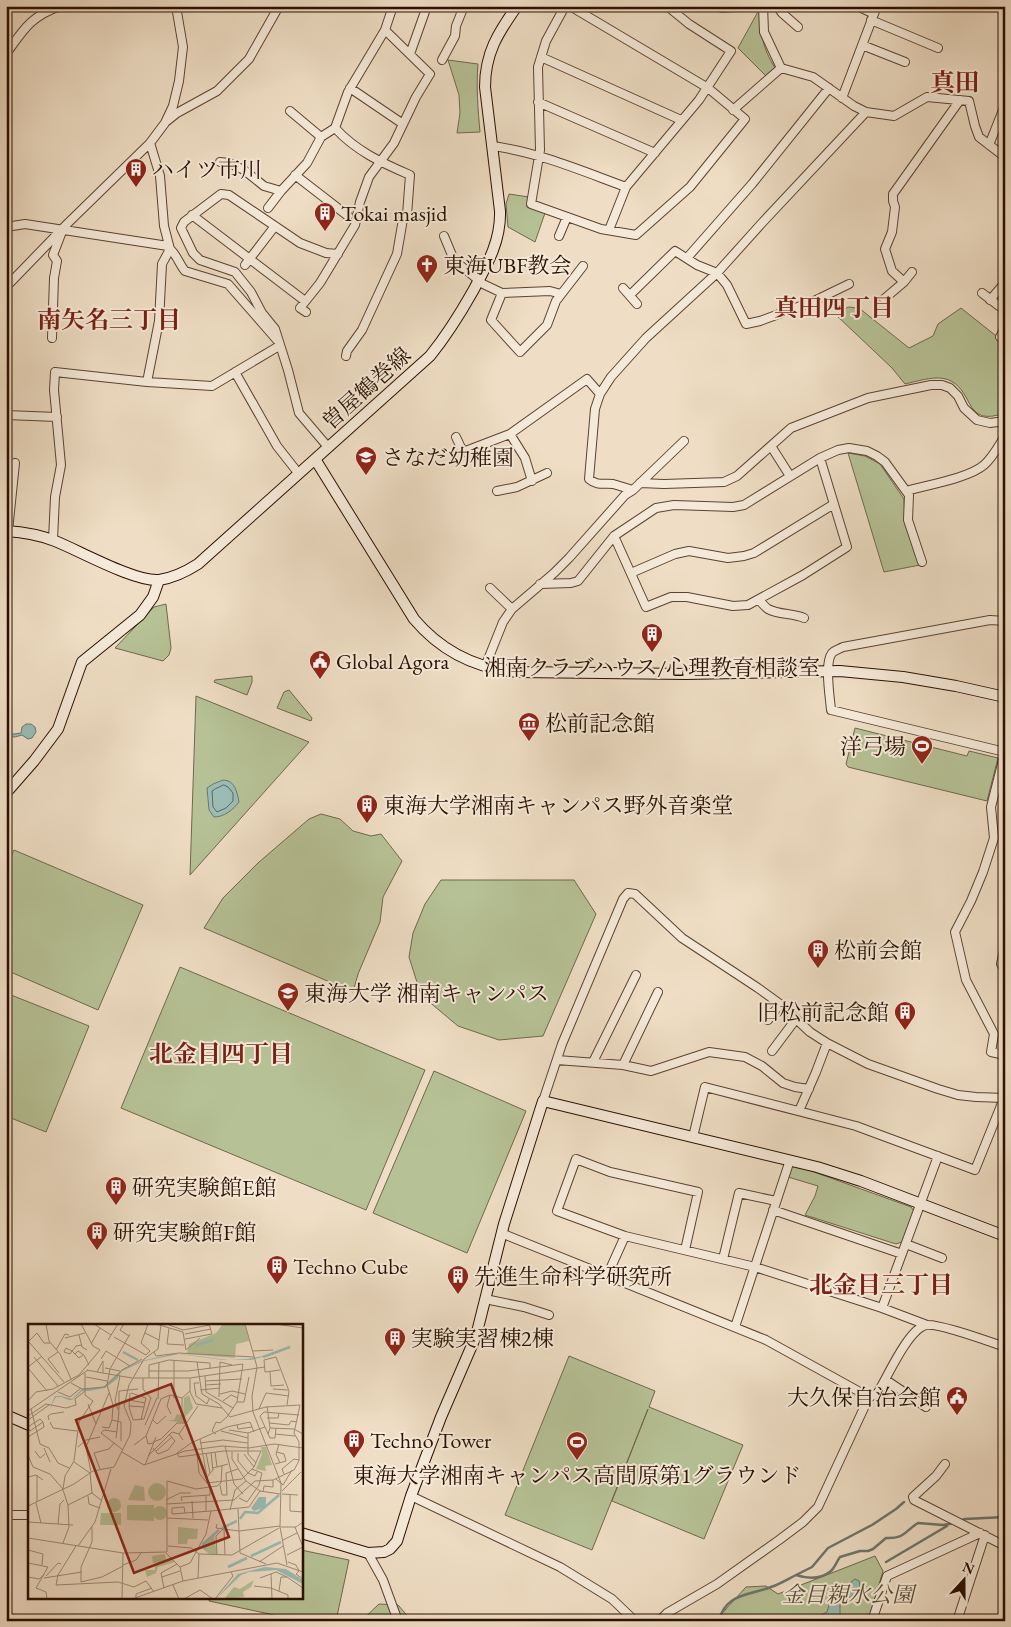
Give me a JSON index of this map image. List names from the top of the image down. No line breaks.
{"streets":{"street":["曽屋鶴巻線"]},"districts":["真田","真田四丁目","南矢名三丁目","北金目四丁目","北金目三丁目"],"parks":["金目親水公園"],"places":{"building":["ハイツ市川","Tokai masjid","湘南クラブハウス/心理教育相談室","東海大学湘南キャンパス野外音楽堂","松前会館","旧松前記念館","研究実験館E館","研究実験館F館","Techno Cube","先進生命科学研究所","実験実習棟2棟","Techno Tower"],"church":["東海UBF教会"],"school or university":["さなだ幼稚園","東海大学 湘南キャンパス"],"public building":["Global Agora","大久保自治会館"],"museum":["松前記念館"],"sports":["洋弓場","東海大学湘南キャンパス高間原第1グラウンド"]},"north":"top"}
